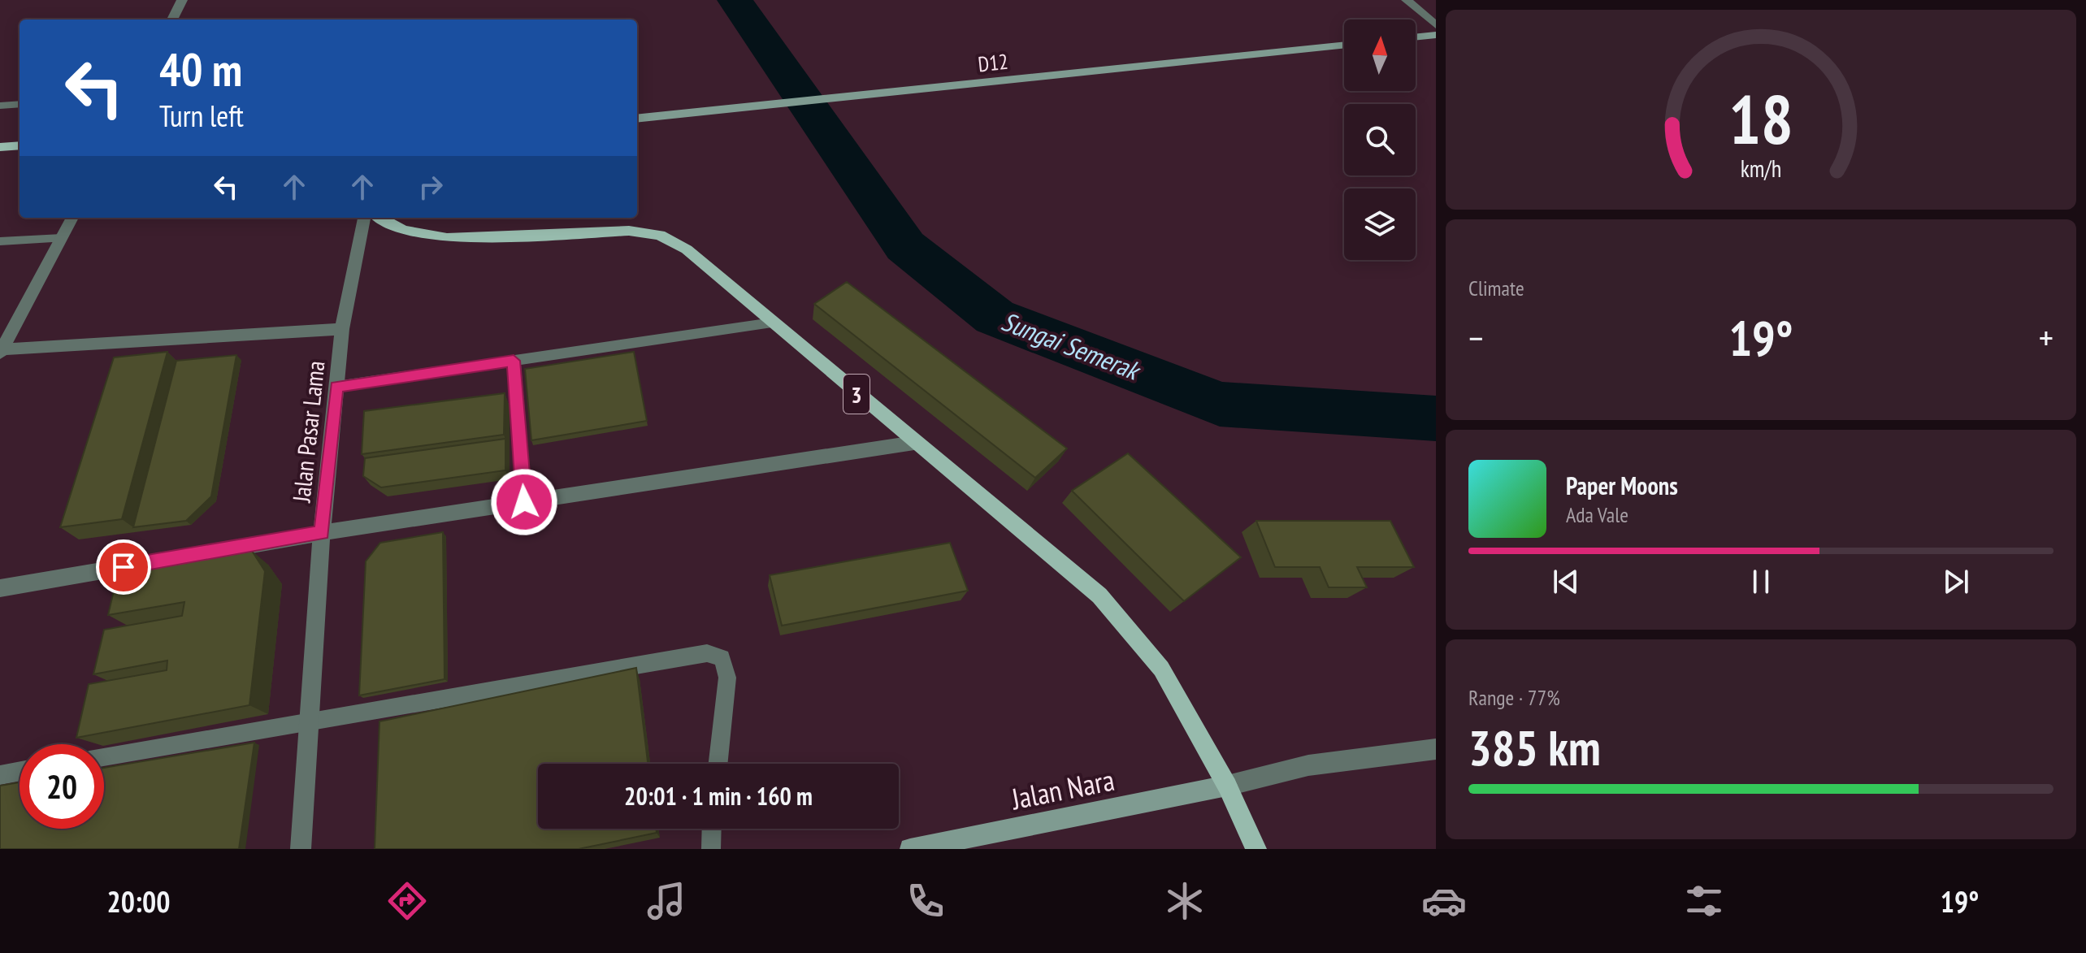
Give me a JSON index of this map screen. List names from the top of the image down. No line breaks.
{"streets":{"main road":["3"],"street":["D12","Jalan Pasar Lama","Jalan Nara"]},"crossings":[["3","Jalan Nara"]],"water":["Sungai Semerak"],"north":"top","page":{"turn":["40 m","Turn left"],"tile":["Climate",["Range · 77%","385 km"]],"heat":["−","19°","+"],"song":["Paper Moons","Ada Vale"],"limit":"20","trip":"20:01 · 1 min · 160 m","tabs":["20:00","19°"],"gauge":["18","km/h"]}}
